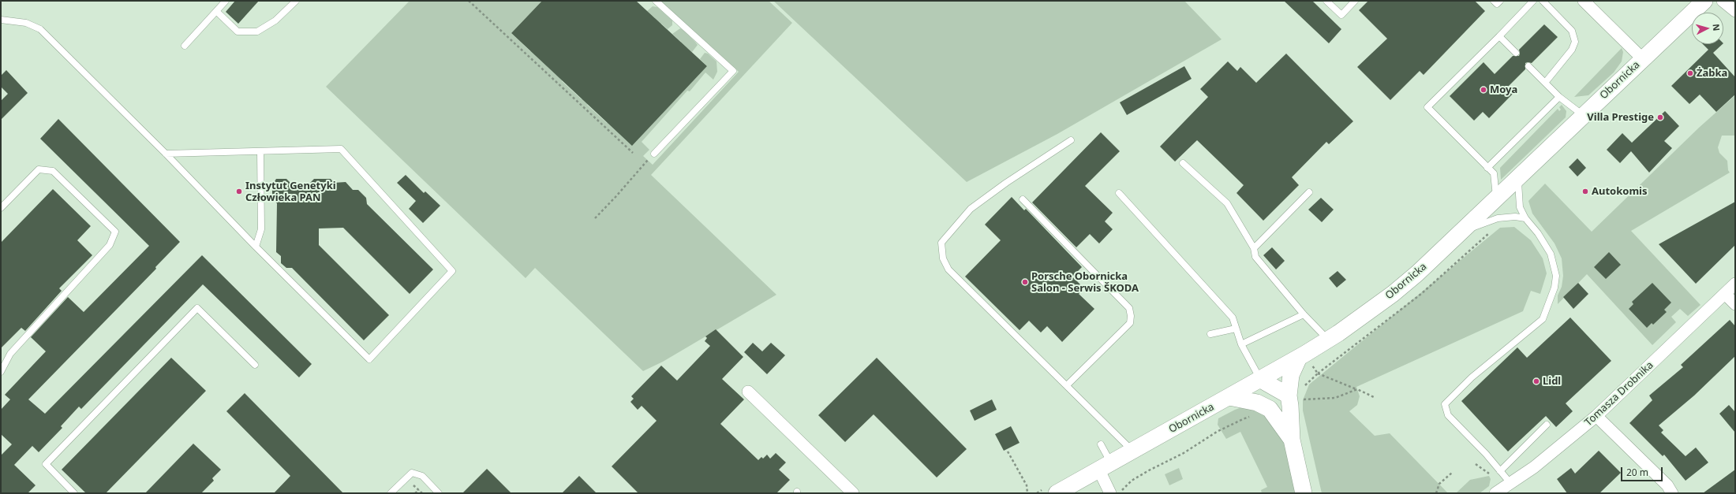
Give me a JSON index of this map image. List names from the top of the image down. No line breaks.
{"streets":{"main road":["Obornicka"],"street":["Tomasza Drobnika"]},"places":["Żabka","Moya","Villa Prestige","Instytut Genetyki Człowieka PAN","Autokomis","Porsche Obornicka Salon - Serwis ŠKODA","Lidl"],"scale_bar":"20 m","north":"right"}
